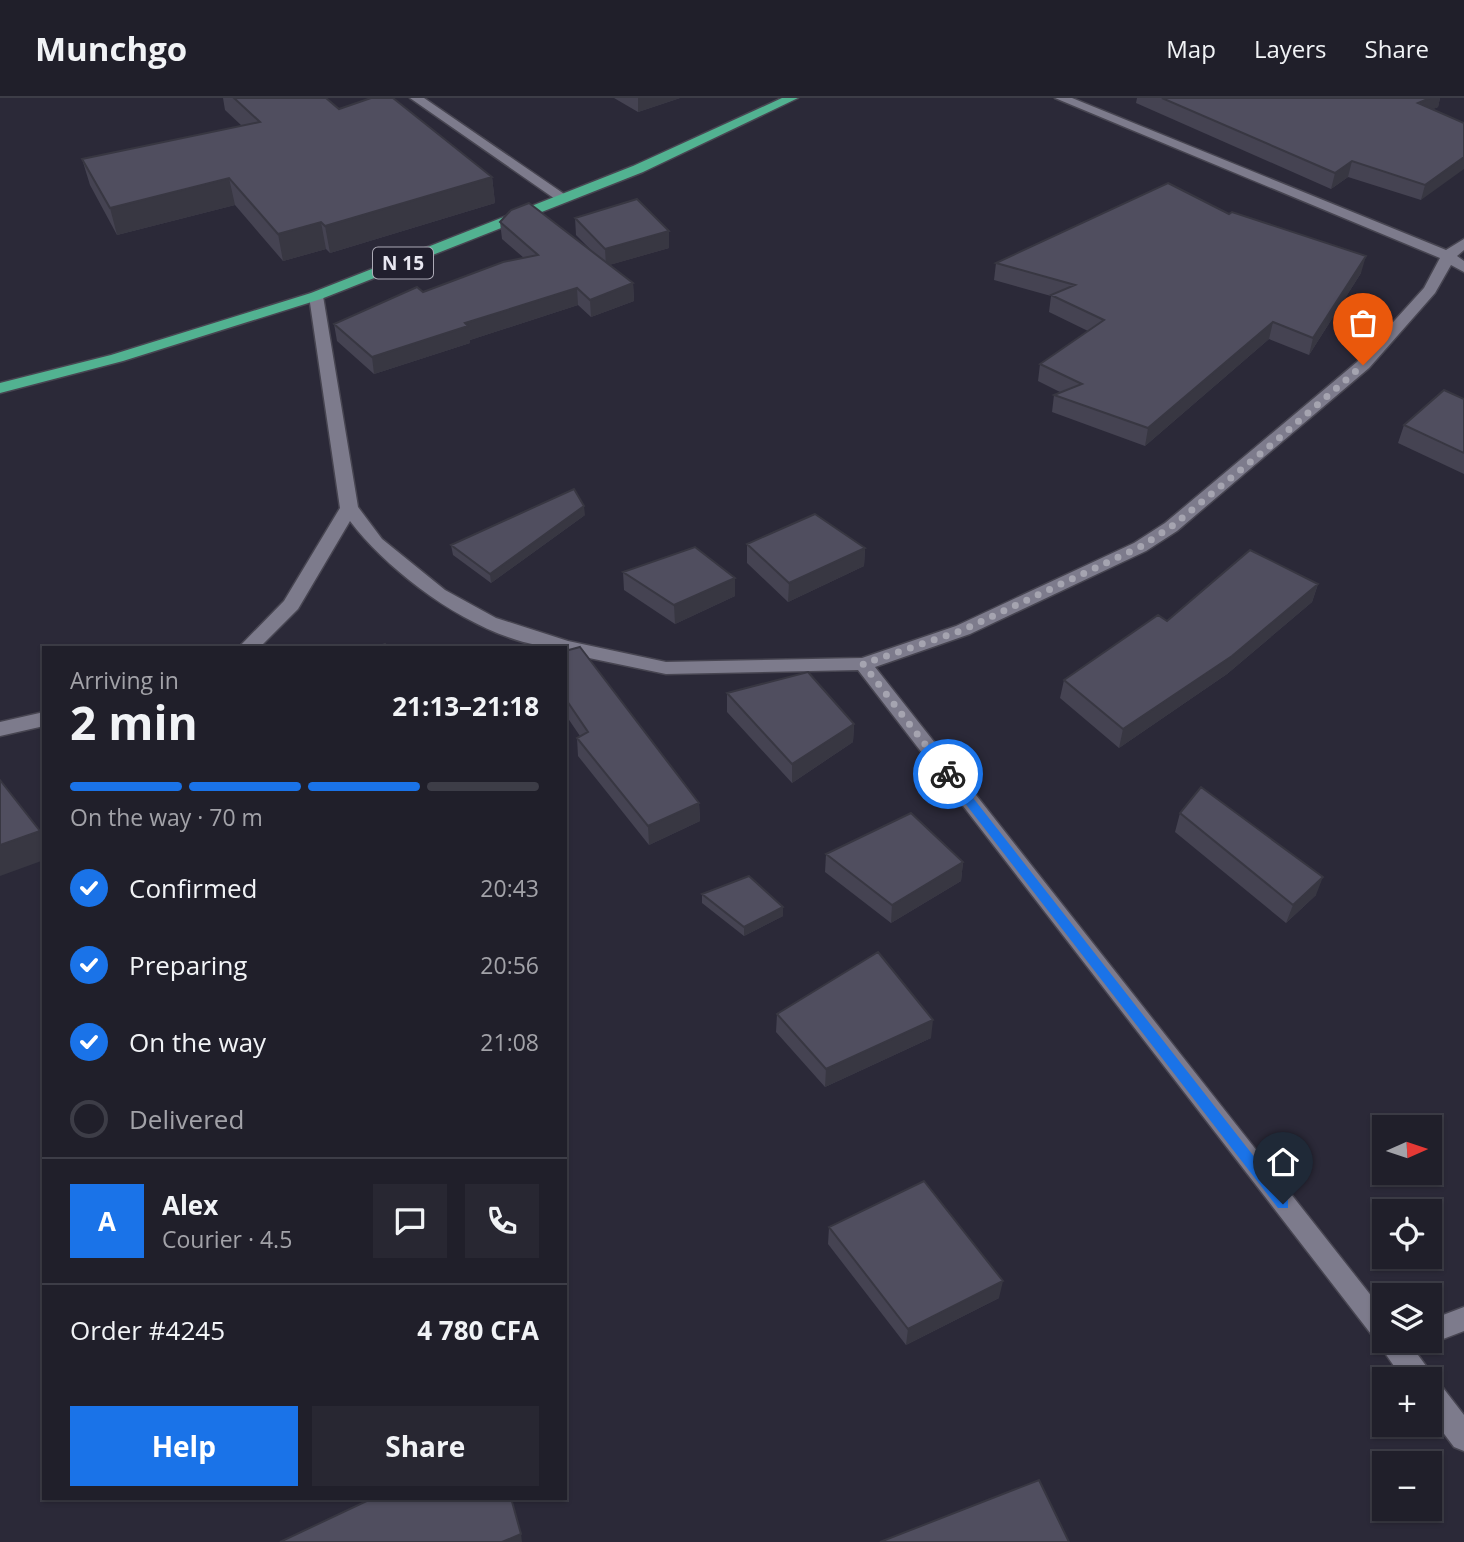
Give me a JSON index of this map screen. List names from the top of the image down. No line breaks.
{"streets":{"highway":["N 15"]},"north":"right","page":{"header":"Munchgo","nav":["Map","Layers","Share"],"heading":["2 min","Arriving in","21:13–21:18"],"panel":["Alex","Courier · 4.5","Order #4245","4 780 CFA"],"bar":"On the way · 70 m","list":[["Confirmed","20:43"],["Preparing","20:56"],["On the way","21:08"],"Delivered"],"map_buttons":["+","−"],"round":"A","buttons":["Help","Share"]}}
